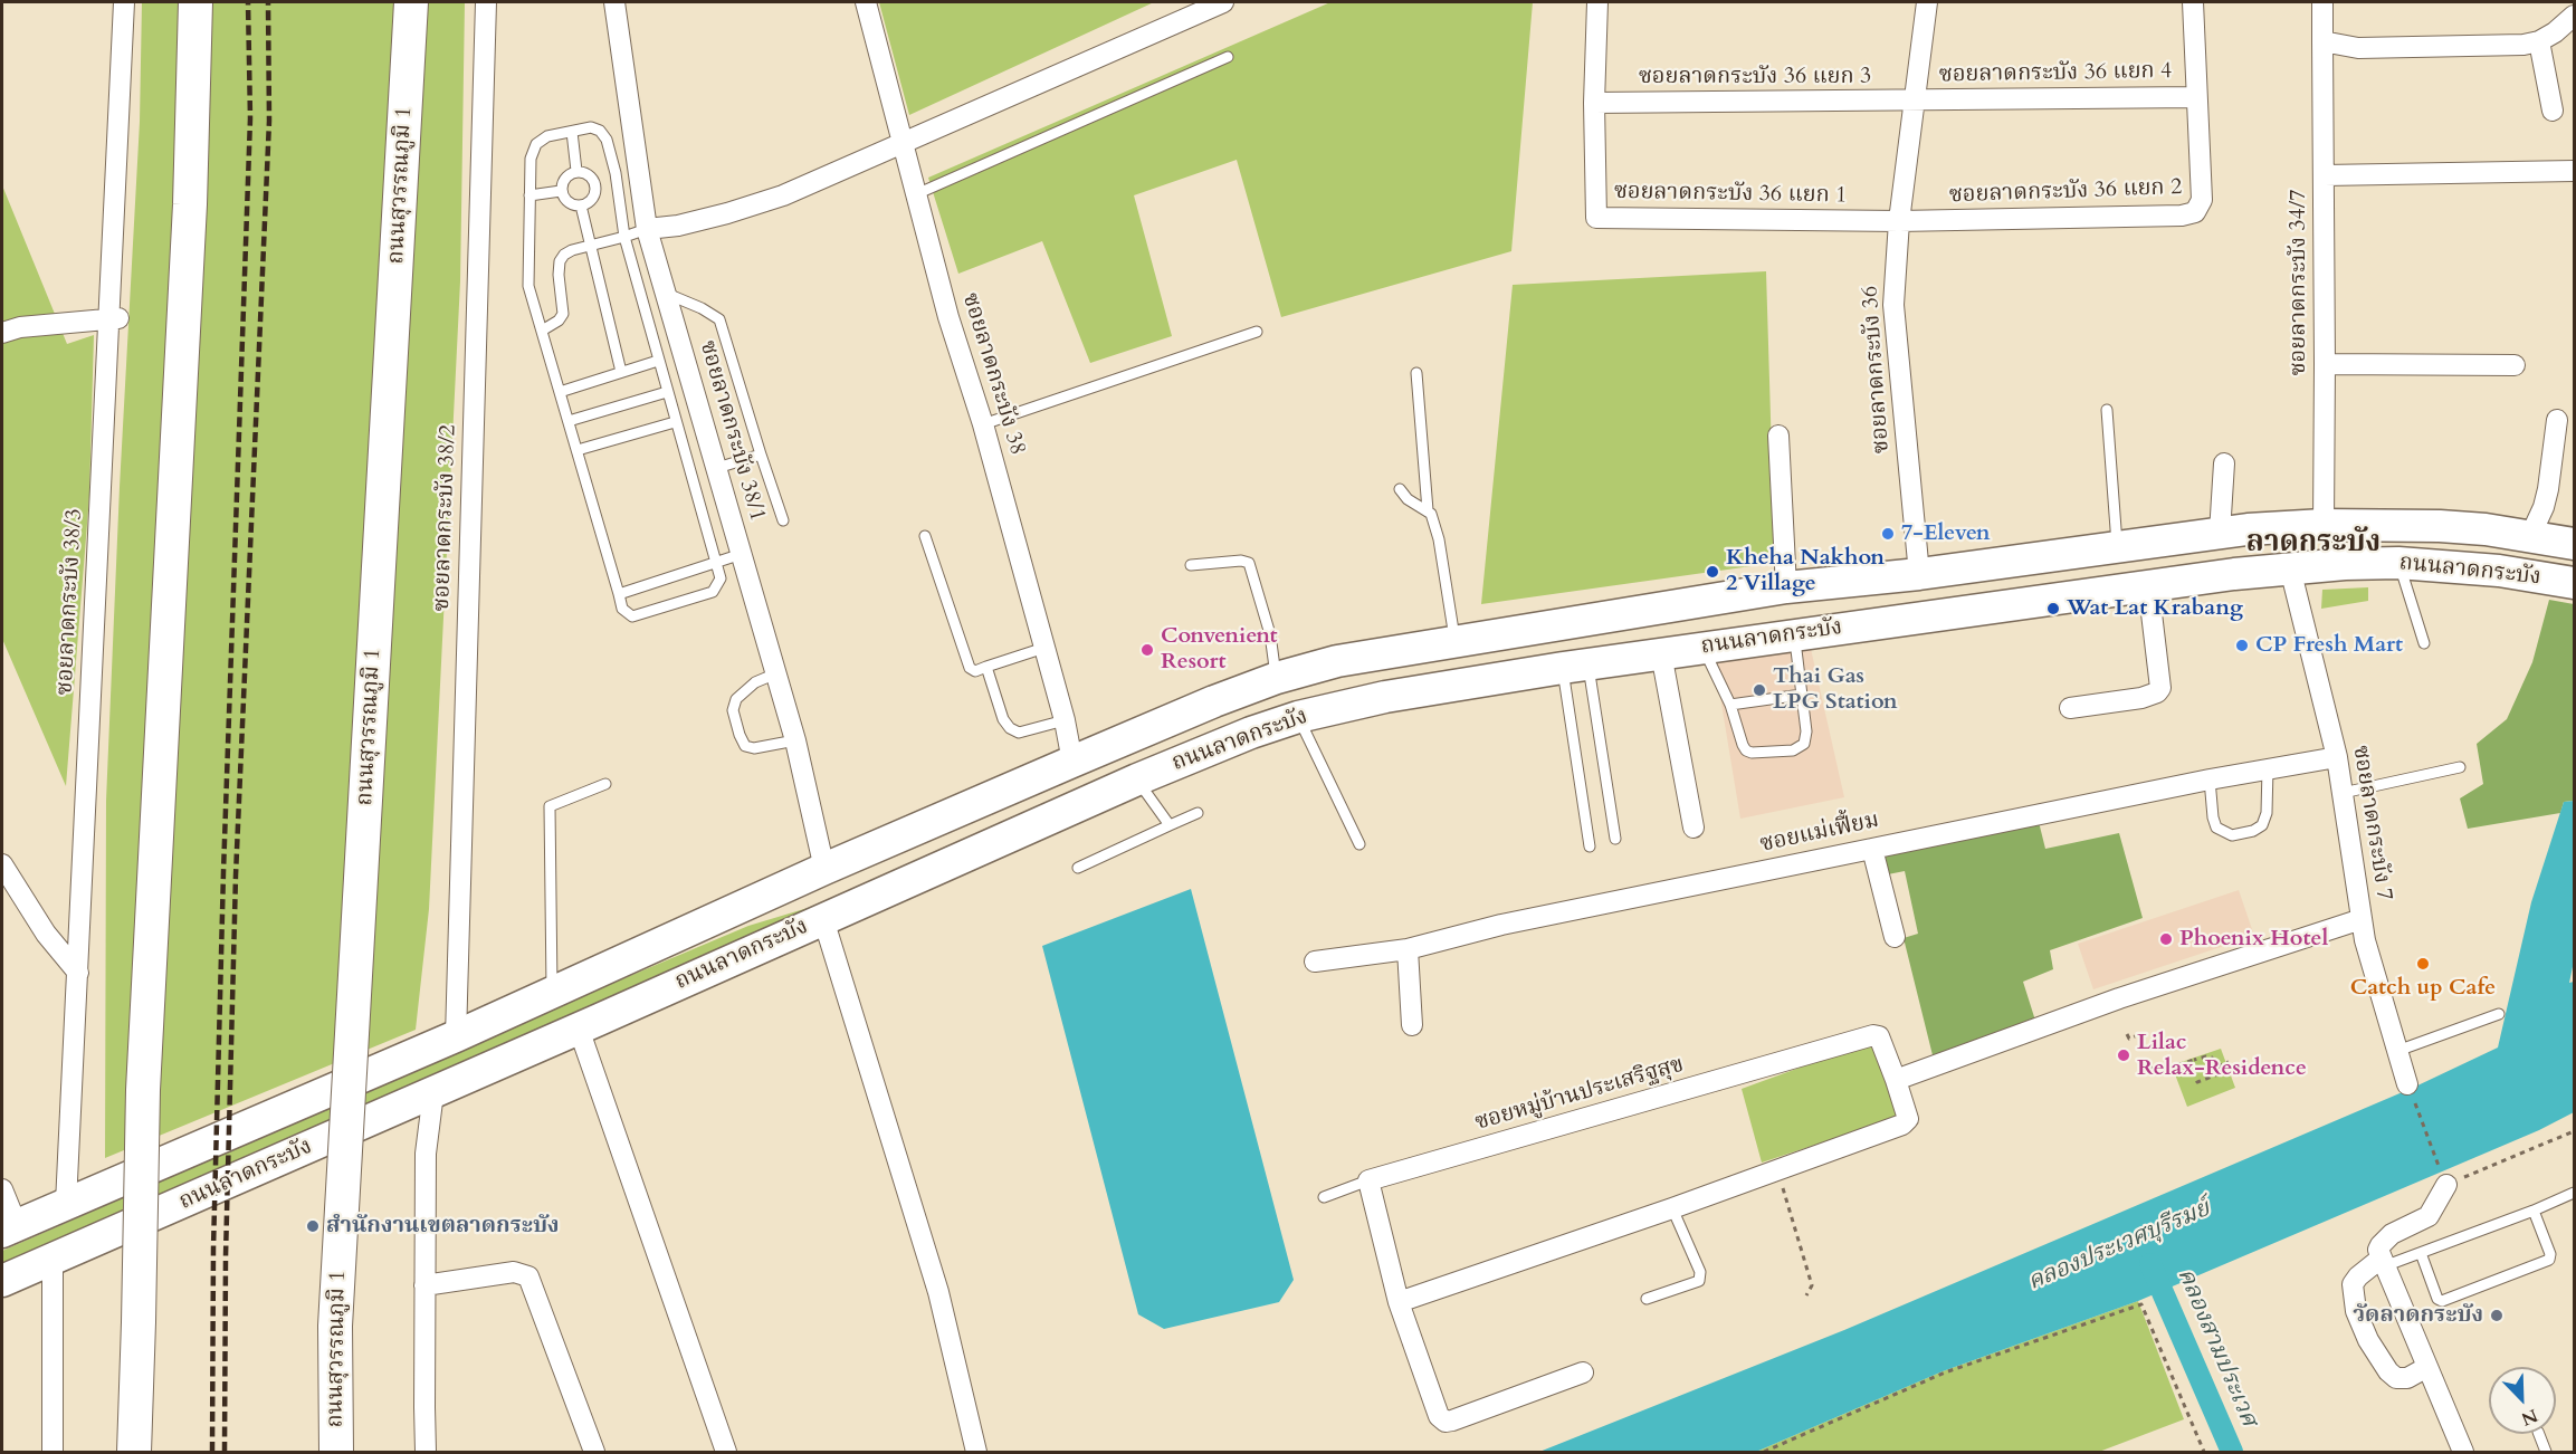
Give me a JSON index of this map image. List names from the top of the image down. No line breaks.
{"streets":{"highway":["ถนนสุวรรณภูมิ 1"],"main road":["ถนนลาดกระบัง"],"street":["ซอยลาดกระบัง 36 แยก 4","ซอยลาดกระบัง 36 แยก 3","ซอยลาดกระบัง 36 แยก 2","ซอยลาดกระบัง 36 แยก 1","ซอยลาดกระบัง 34/7","ซอยลาดกระบัง 36","ซอยลาดกระบัง 38","ซอยลาดกระบัง 38/1","ซอยลาดกระบัง 38/2","ซอยลาดกระบัง 38/3","ซอยลาดกระบัง 7","ซอยแม่เฟี้ยม","ซอยหมู่บ้านประเสริฐสุข"]},"crossings":[["ซอยลาดกระบัง 36 แยก 4","ซอยลาดกระบัง 36 แยก 3"],["ซอยลาดกระบัง 36 แยก 4","ซอยลาดกระบัง 36 แยก 2"],["ซอยลาดกระบัง 36 แยก 4","ซอยลาดกระบัง 36"],["ซอยลาดกระบัง 36 แยก 3","ซอยลาดกระบัง 36 แยก 1"],["ซอยลาดกระบัง 36 แยก 3","ซอยลาดกระบัง 36"],["ซอยลาดกระบัง 36 แยก 2","ซอยลาดกระบัง 36 แยก 1"],["ซอยลาดกระบัง 36 แยก 2","ซอยลาดกระบัง 36"],["ซอยลาดกระบัง 36 แยก 1","ซอยลาดกระบัง 36"],["ซอยลาดกระบัง 34/7","ถนนลาดกระบัง"],["ซอยลาดกระบัง 36","ถนนลาดกระบัง"],["ซอยลาดกระบัง 38","ถนนลาดกระบัง"],["ซอยลาดกระบัง 38/1","ถนนลาดกระบัง"],["ซอยลาดกระบัง 38/2","ถนนลาดกระบัง"],["ถนนลาดกระบัง","ซอยลาดกระบัง 38/3"],["ถนนลาดกระบัง","ซอยลาดกระบัง 7"],["ซอยลาดกระบัง 7","ซอยแม่เฟี้ยม"]],"districts":["ลาดกระบัง"],"water":["คลองประเวศบุรีรมย์","คลองสามประเวศ"],"places":["7-Eleven","Kheha Nakhon 2 Village","Wat Lat Krabang","CP Fresh Mart","Convenient Resort","Thai Gas LPG Station","Phoenix Hotel","Catch up Cafe","Lilac Relax-Residence","สำนักงานเขตลาดกระบัง","วัดลาดกระบัง"],"north":"bottom right"}
